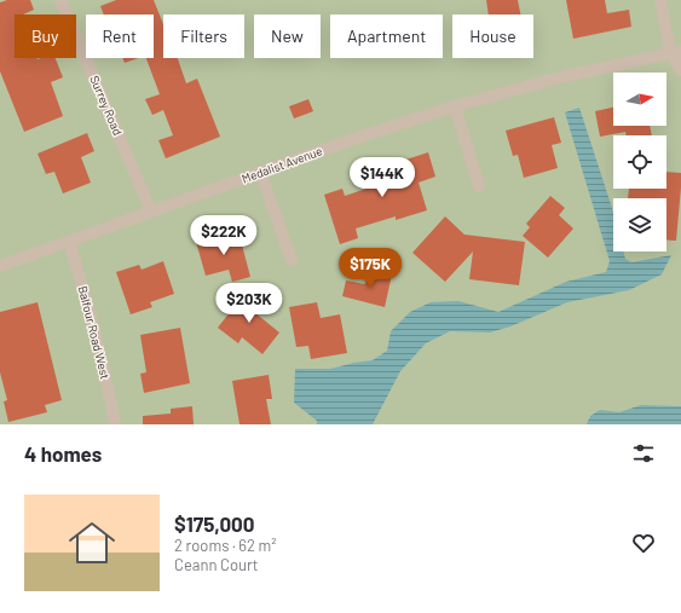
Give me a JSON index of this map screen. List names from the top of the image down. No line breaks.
{"streets":{"street":["Surrey Road","Medalist Avenue","Balfour Road West"]},"crossings":[["Surrey Road","Medalist Avenue"],["Medalist Avenue","Balfour Road West"]],"north":"right","page":{"chip":["Buy","Rent","Filters","New","Apartment","House"],"price":["$144K","$222K","$175K","$203K"],"heading":"4 homes","list":[{"name":"$175,000","note":"2 rooms · 62 m² · Ceann Court"}]}}
